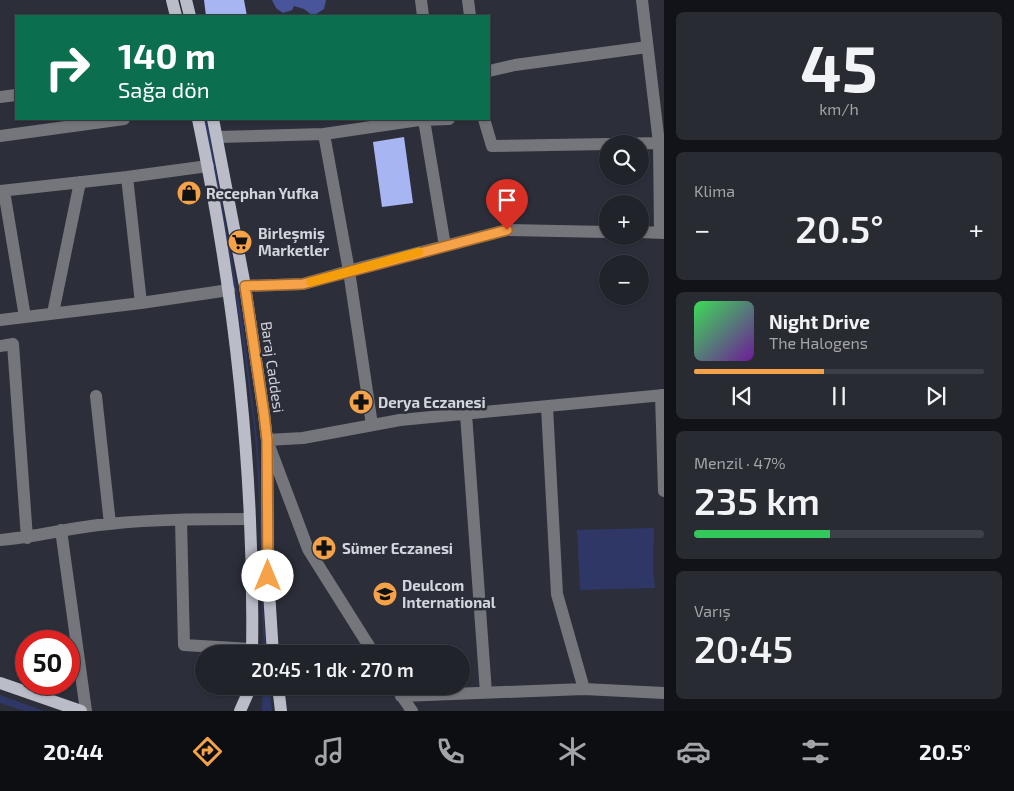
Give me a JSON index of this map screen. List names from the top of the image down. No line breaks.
{"streets":{"main road":["Baraj Caddesi"]},"places":{"shop":["Recephan Yufka"],"supermarket":["Birleşmiş Marketler"],"pharmacy":["Derya Eczanesi","Sümer Eczanesi"],"school or university":["Deulcom International"]},"page":{"tile":[["45","km/h"],"Klima",["Menzil · 47%","235 km"],["Varış","20:45"]],"turn":["140 m","Sağa dön"],"map_buttons":["+","−"],"heat":["−","20.5°","+"],"song":["Night Drive","The Halogens"],"limit":"50","trip":"20:45 · 1 dk · 270 m","tabs":["20:44","20.5°"]}}
